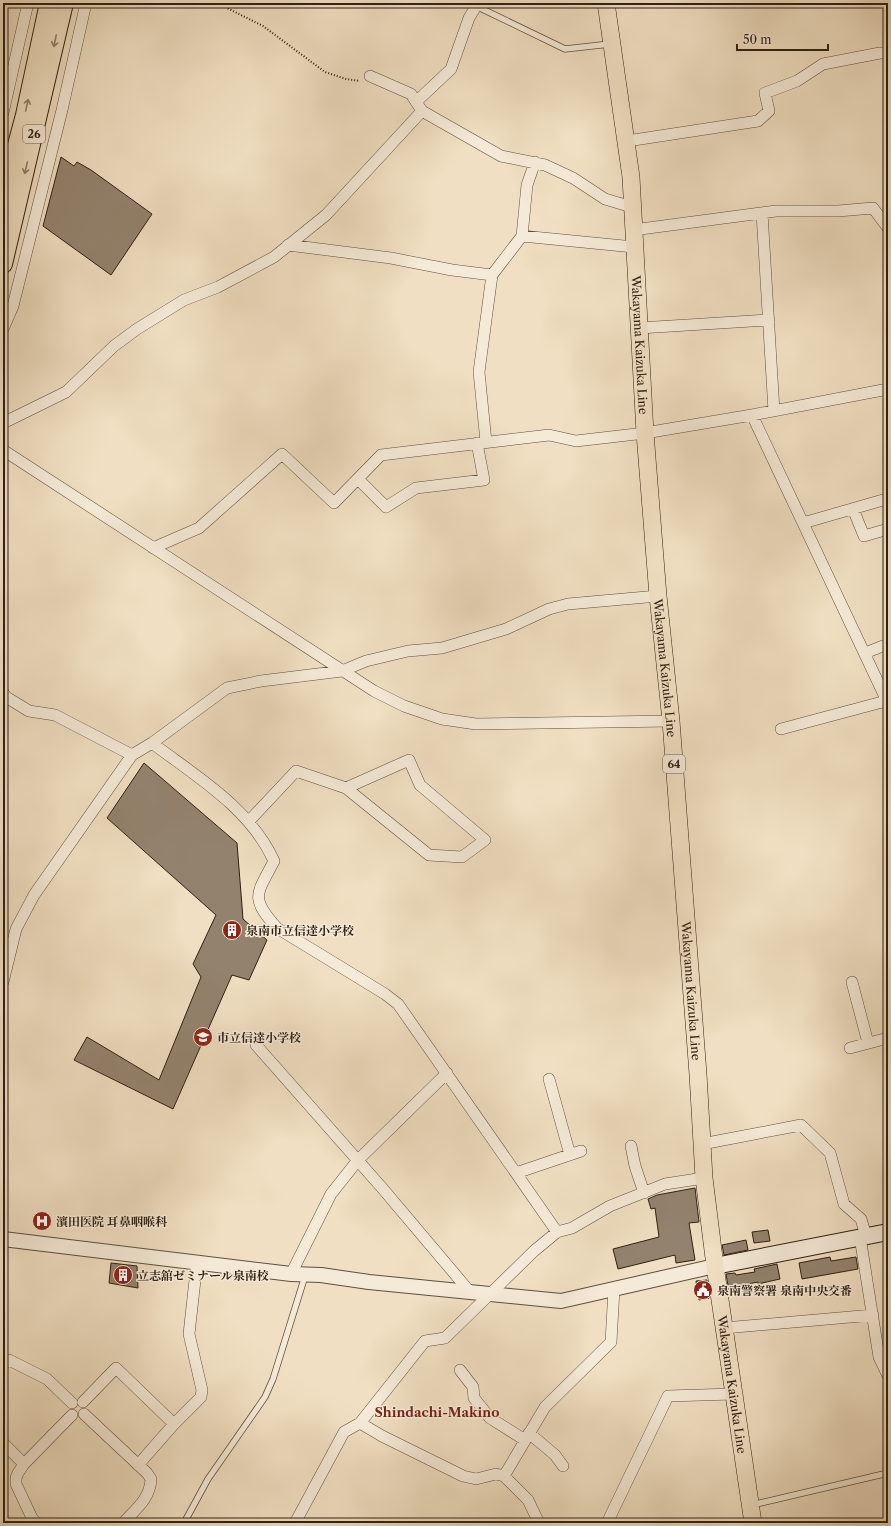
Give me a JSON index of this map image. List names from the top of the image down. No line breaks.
{"streets":{"highway":["26"],"main road":["Wakayama Kaizuka Line","64"]},"districts":["Shindachi-Makino"],"places":{"building":["泉南市立信達小学校","立志舘ゼミナール泉南校"],"school or university":["市立信達小学校"],"hospital":["濱田医院 耳鼻咽喉科"],"public building":["泉南警察署 泉南中央交番"]},"scale_bar":"50 m"}
